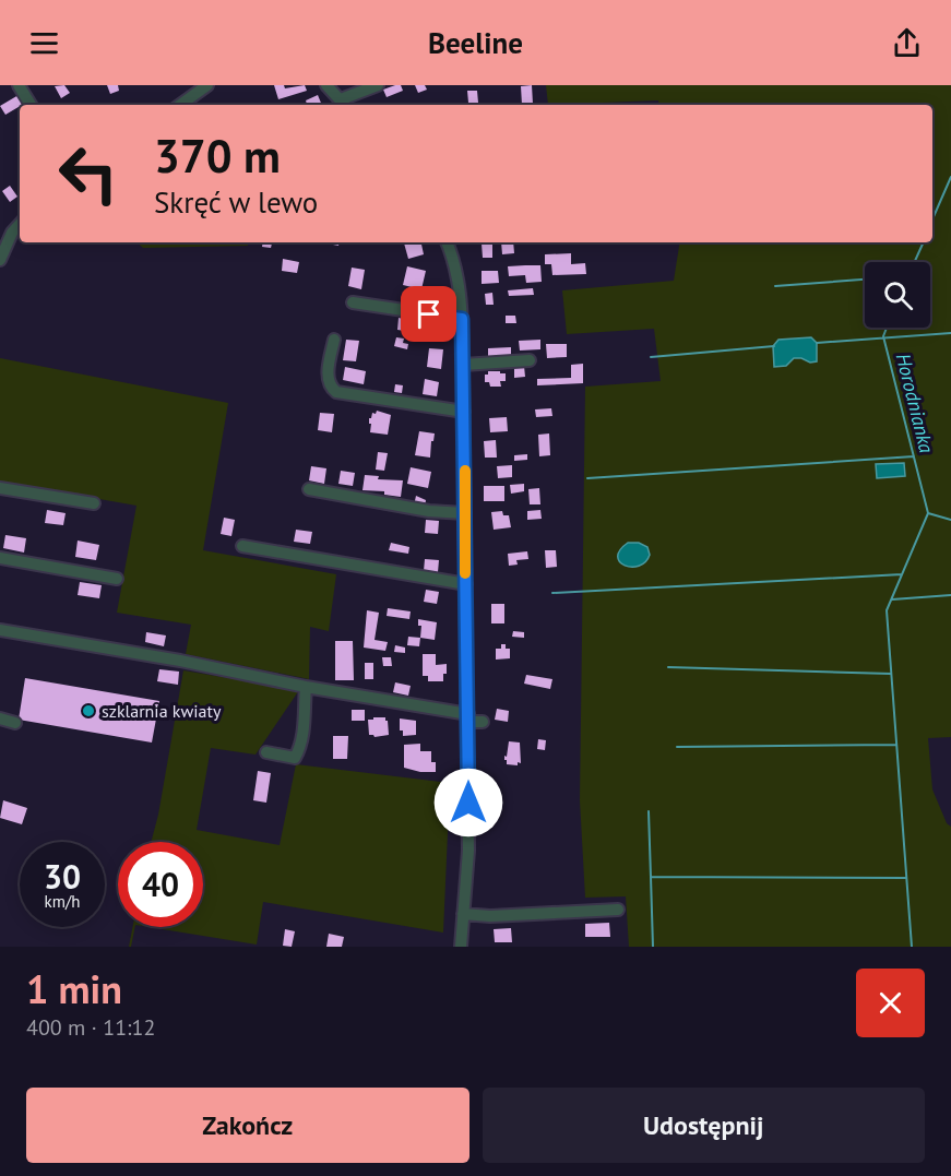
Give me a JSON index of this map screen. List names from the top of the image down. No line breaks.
{"water":["Horodnianka"],"places":["szklarnia kwiaty"],"page":{"header":"Beeline","turn":["370 m","Skręć w lewo"],"speed":"30 km/h","limit":"40","heading":["1 min","400 m · 11:12"],"buttons":["Zakończ","Udostępnij"]}}
